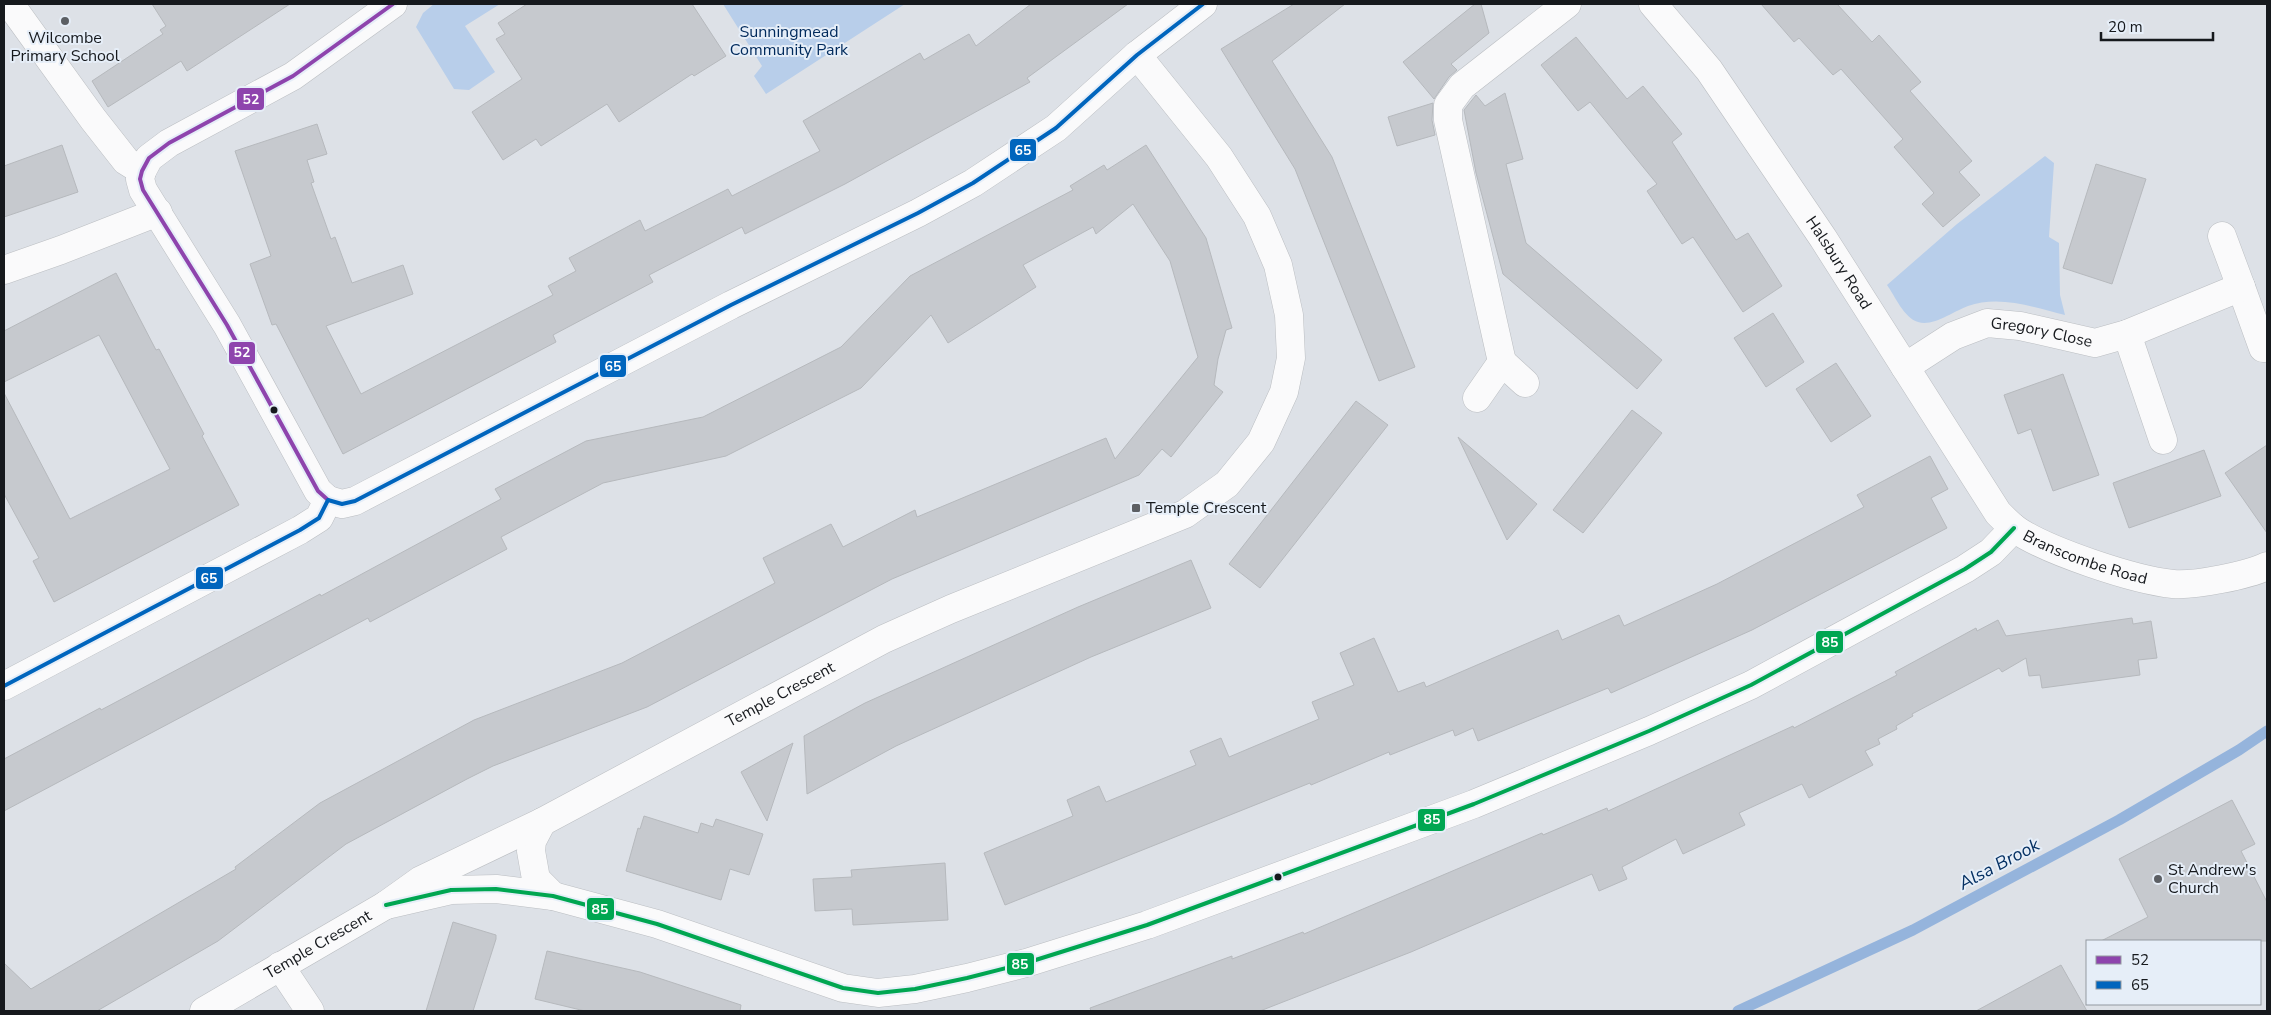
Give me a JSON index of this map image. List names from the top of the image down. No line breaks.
{"streets":{"street":["Halsbury Road","Gregory Close","Branscombe Road","Temple Crescent"]},"crossings":[["Halsbury Road","Gregory Close"],["Halsbury Road","Branscombe Road"],["Branscombe Road","Temple Crescent"]],"water":["Alsa Brook"],"parks":["Sunningmead Community Park"],"places":{"other":["Wilcombe Primary School","St Andrew's Church"],"transit":["Temple Crescent"]},"lines":["transit line 52","transit line 65","transit line 85"],"legend":["52","65"],"scale_bar":"20 m"}
